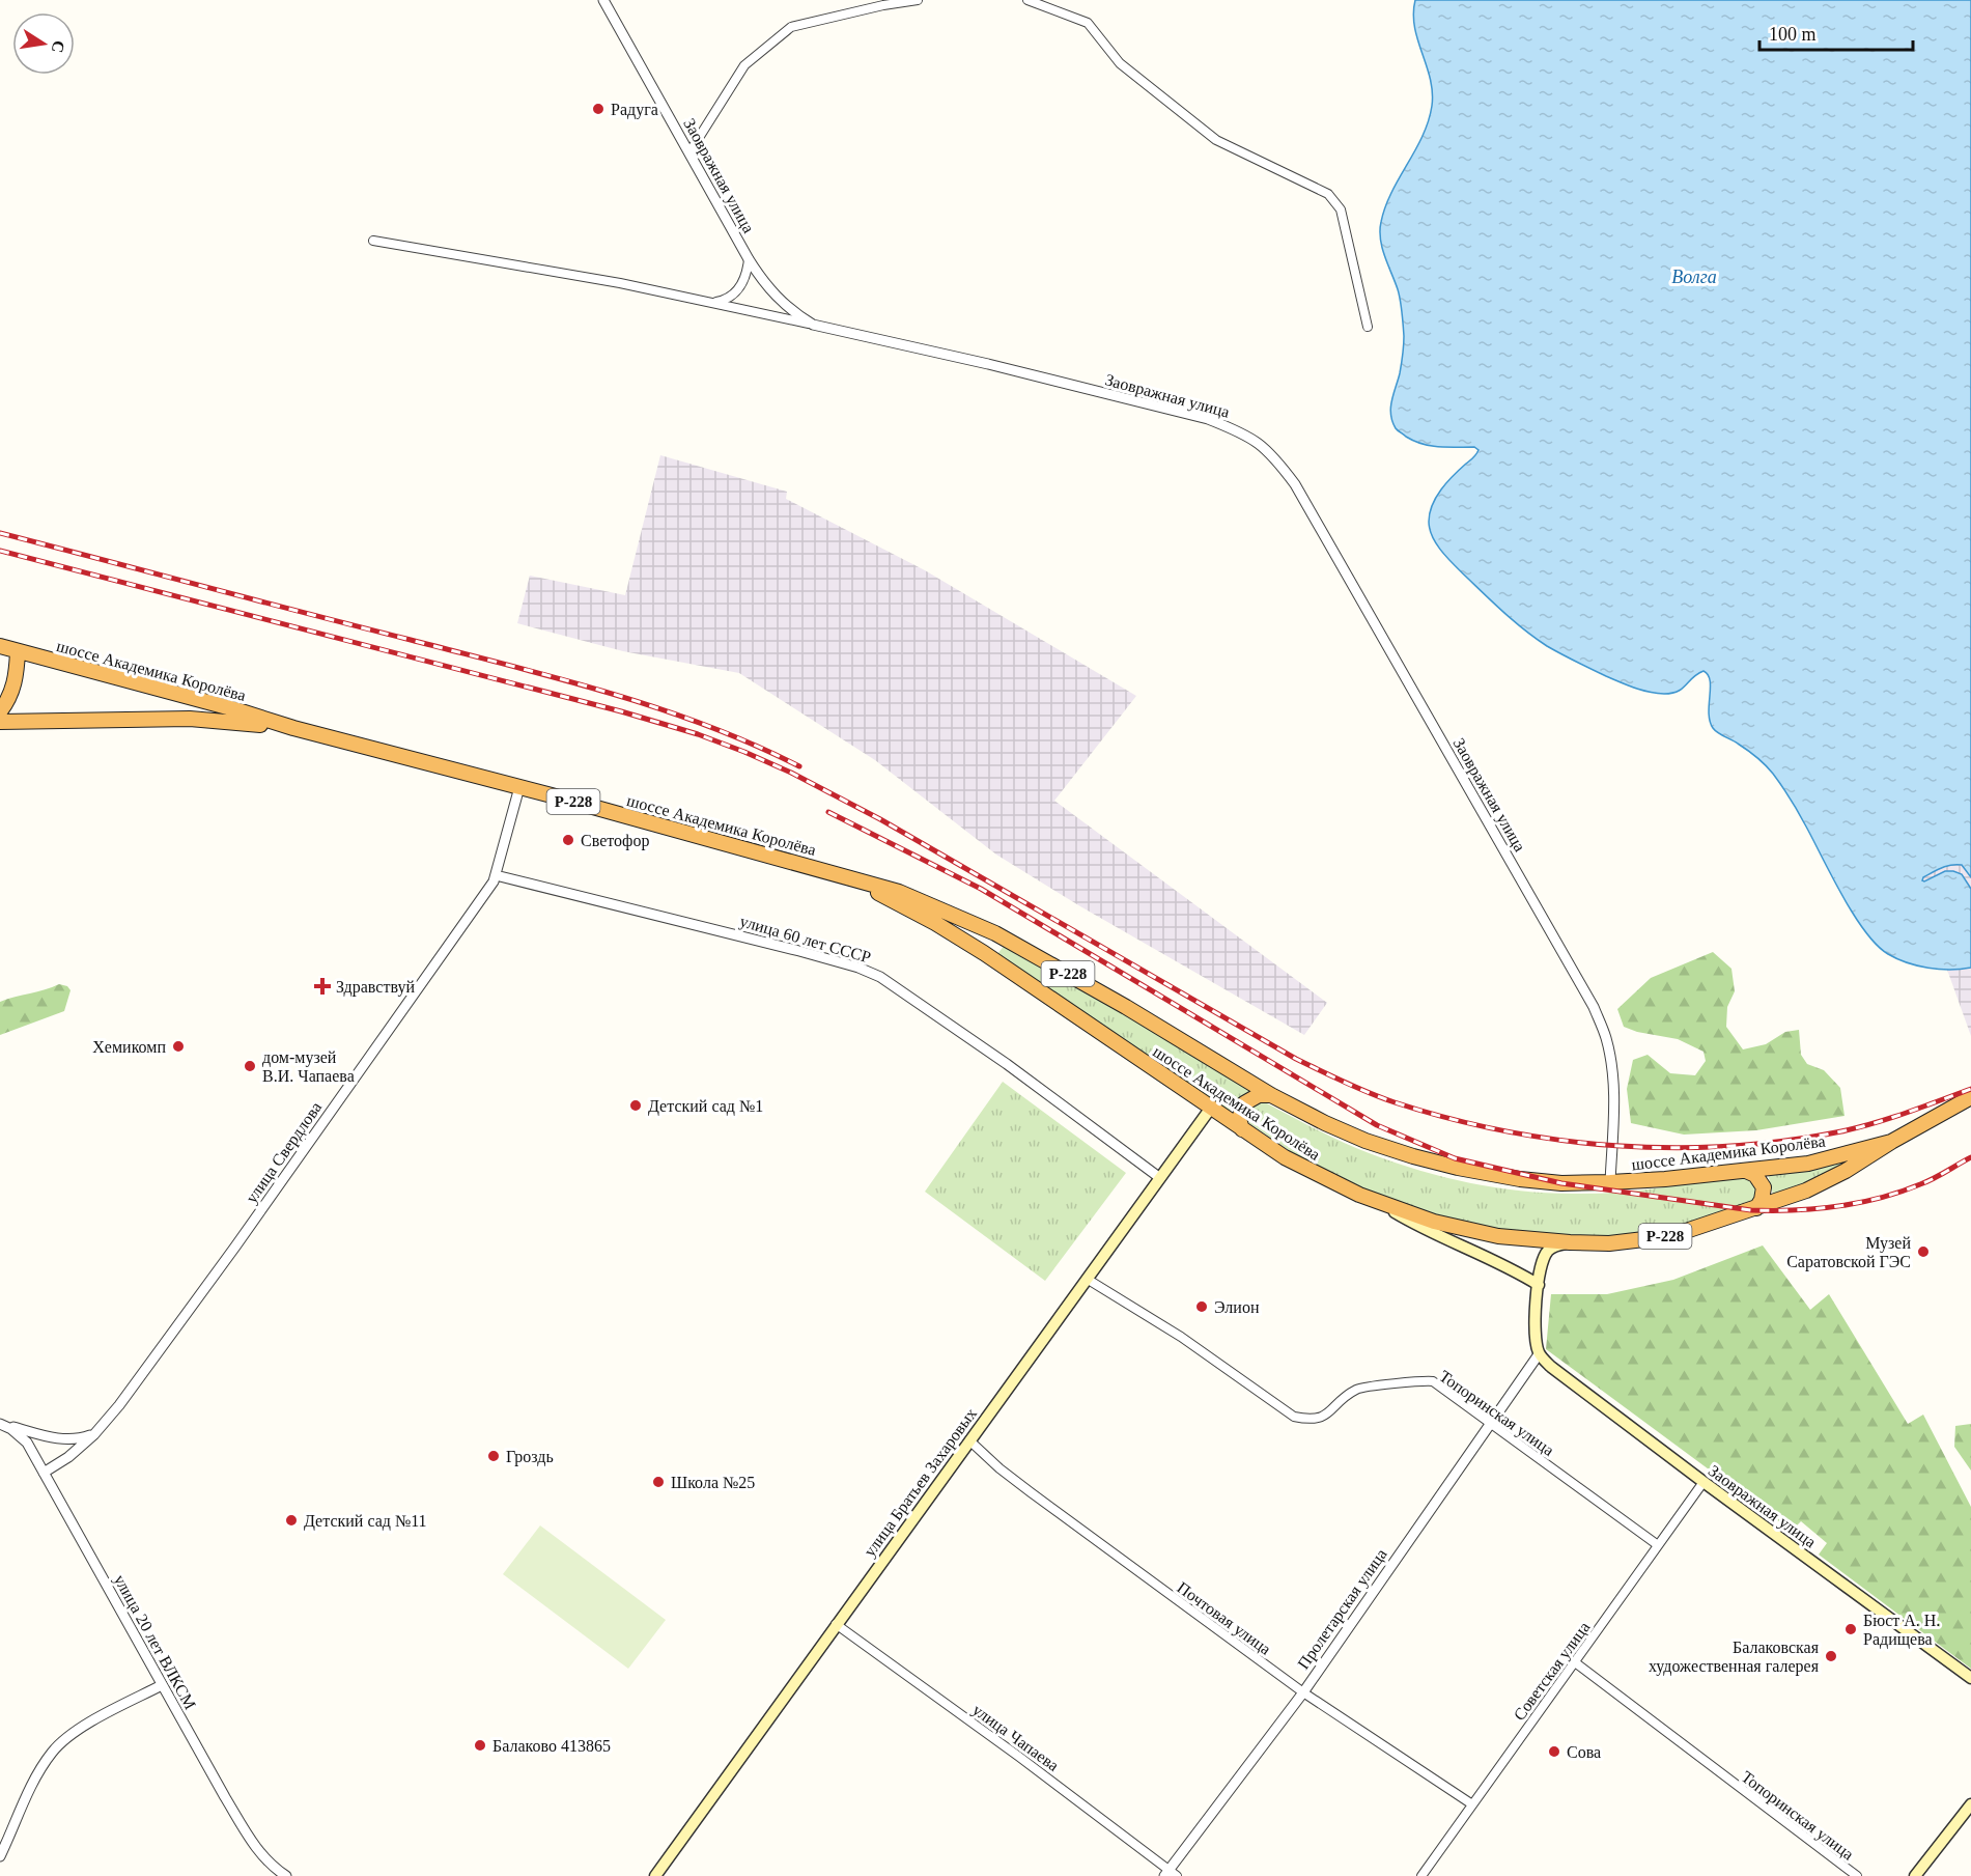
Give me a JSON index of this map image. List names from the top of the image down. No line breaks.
{"streets":{"highway":["шоссе Академика Королёва","Р-228"],"main road":["Заовражная улица","улица Братьев Захаровых"],"street":["улица 60 лет СССР","улица Свердлова","Топоринская улица","Пролетарская улица","Почтовая улица","улица 20 лет ВЛКСМ","Советская улица","улица Чапаева"]},"crossings":[["Заовражная улица","шоссе Академика Королёва"],["Заовражная улица","Пролетарская улица"],["Заовражная улица","Советская улица"],["шоссе Академика Королёва","Р-228"],["шоссе Академика Королёва","улица Свердлова"],["шоссе Академика Королёва","улица Братьев Захаровых"],["улица 60 лет СССР","улица Свердлова"],["улица 60 лет СССР","улица Братьев Захаровых"],["улица Свердлова","улица 20 лет ВЛКСМ"],["Топоринская улица","улица Братьев Захаровых"],["Топоринская улица","Пролетарская улица"],["Топоринская улица","Советская улица"],["улица Братьев Захаровых","Почтовая улица"],["улица Братьев Захаровых","улица Чапаева"],["Пролетарская улица","Почтовая улица"],["Пролетарская улица","улица Чапаева"],["Почтовая улица","Советская улица"]],"water":["Волга"],"places":{"other":["Радуга","Светофор","Хемикомп","дом-музей В.И. Чапаева","Детский сад №1","Музей Саратовской ГЭС","Элион","Гроздь","Школа №25","Детский сад №11","Бюст А. Н. Радищева","Балаковская художественная галерея","Балаково 413865","Сова"],"health":["Здравствуй"]},"scale_bar":"100 m","north":"right"}
